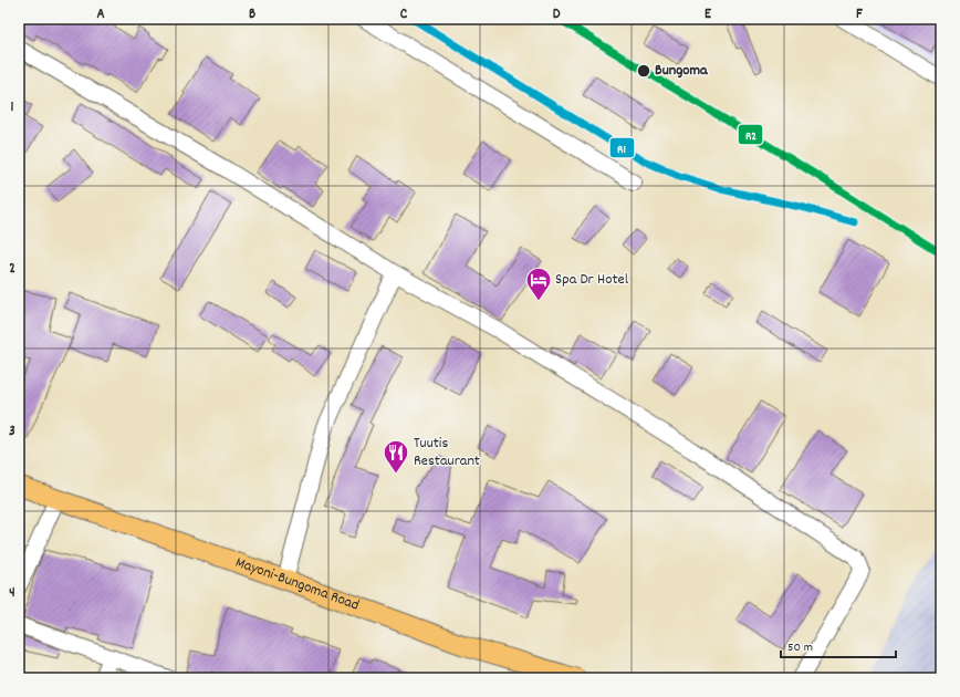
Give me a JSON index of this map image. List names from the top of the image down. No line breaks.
{"streets":{"main road":["Mayoni-Bungoma Road"]},"places":{"other":["Bungoma"],"hotel":["Spa Dr Hotel"],"restaurant":["Tuutis Restaurant"]},"lines":["transit line R1","transit line R2"],"scale_bar":"50 m","grid":{"columns":["A","B","C","D","E","F"],"rows":["1","2","3","4"]}}
